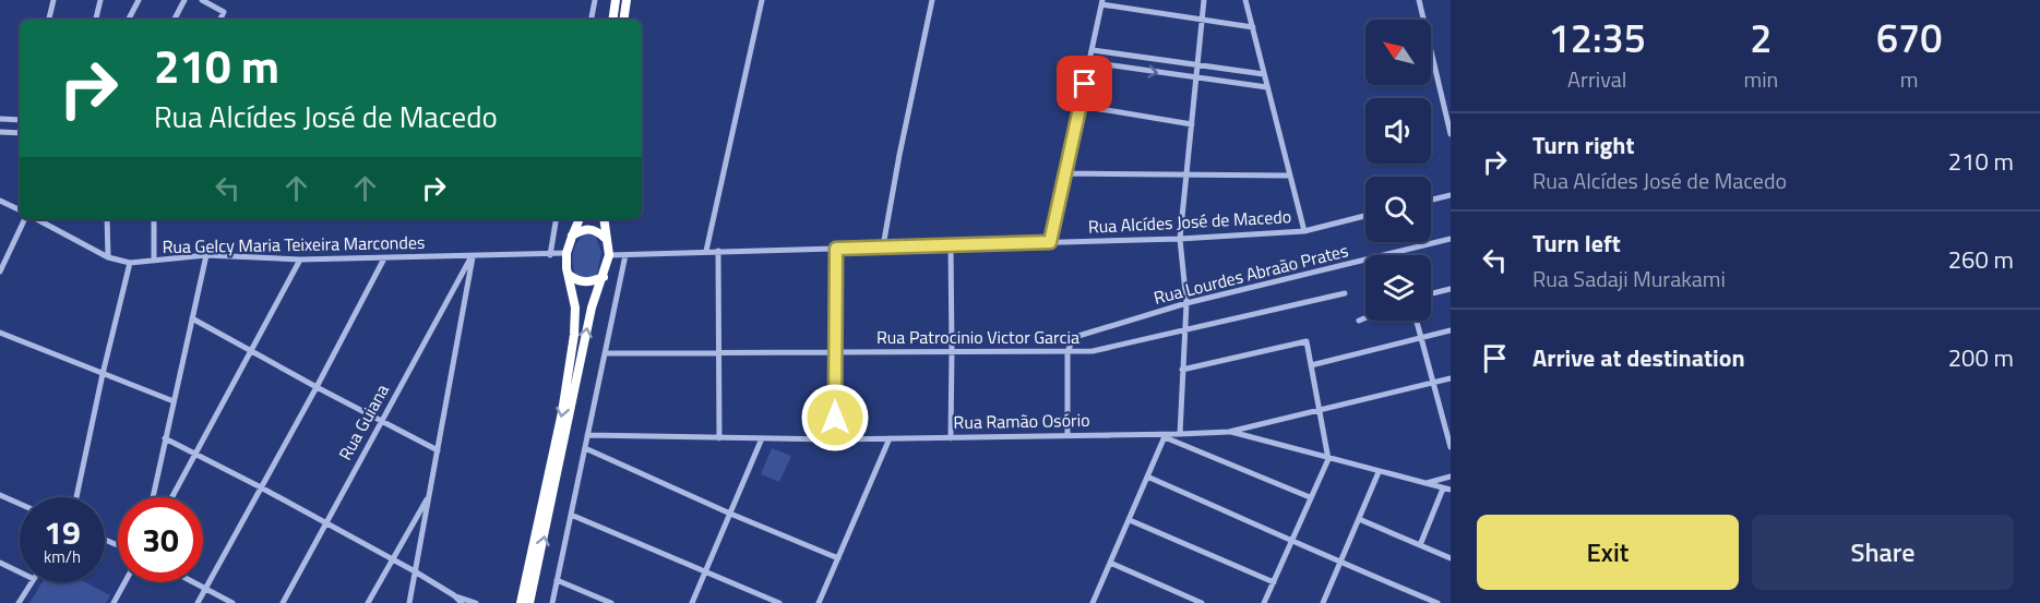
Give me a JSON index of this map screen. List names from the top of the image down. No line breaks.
{"streets":{"street":["Rua Alcídes José de Macedo","Rua Gelcy Maria Teixeira Marcondes","Rua Lourdes Abraão Prates","Rua Patrocinio Victor Garcia","Rua Ramão Osório","Rua Guiana"]},"crossings":[["Rua Alcídes José de Macedo","Rua Gelcy Maria Teixeira Marcondes"],["Rua Gelcy Maria Teixeira Marcondes","Rua Guiana"],["Rua Lourdes Abraão Prates","Rua Patrocinio Victor Garcia"]],"north":"top left","page":{"eta":["12:35","Arrival","2","min","670","m"],"turn":["210 m","Rua Alcídes José de Macedo"],"list":[{"name":"Turn right","note":"Rua Alcídes José de Macedo","value":"210 m"},{"name":"Turn left","note":"Rua Sadaji Murakami","value":"260 m"},{"name":"Arrive at destination","value":"200 m"}],"speed":"19 km/h","limit":"30","buttons":["Exit","Share"]}}
